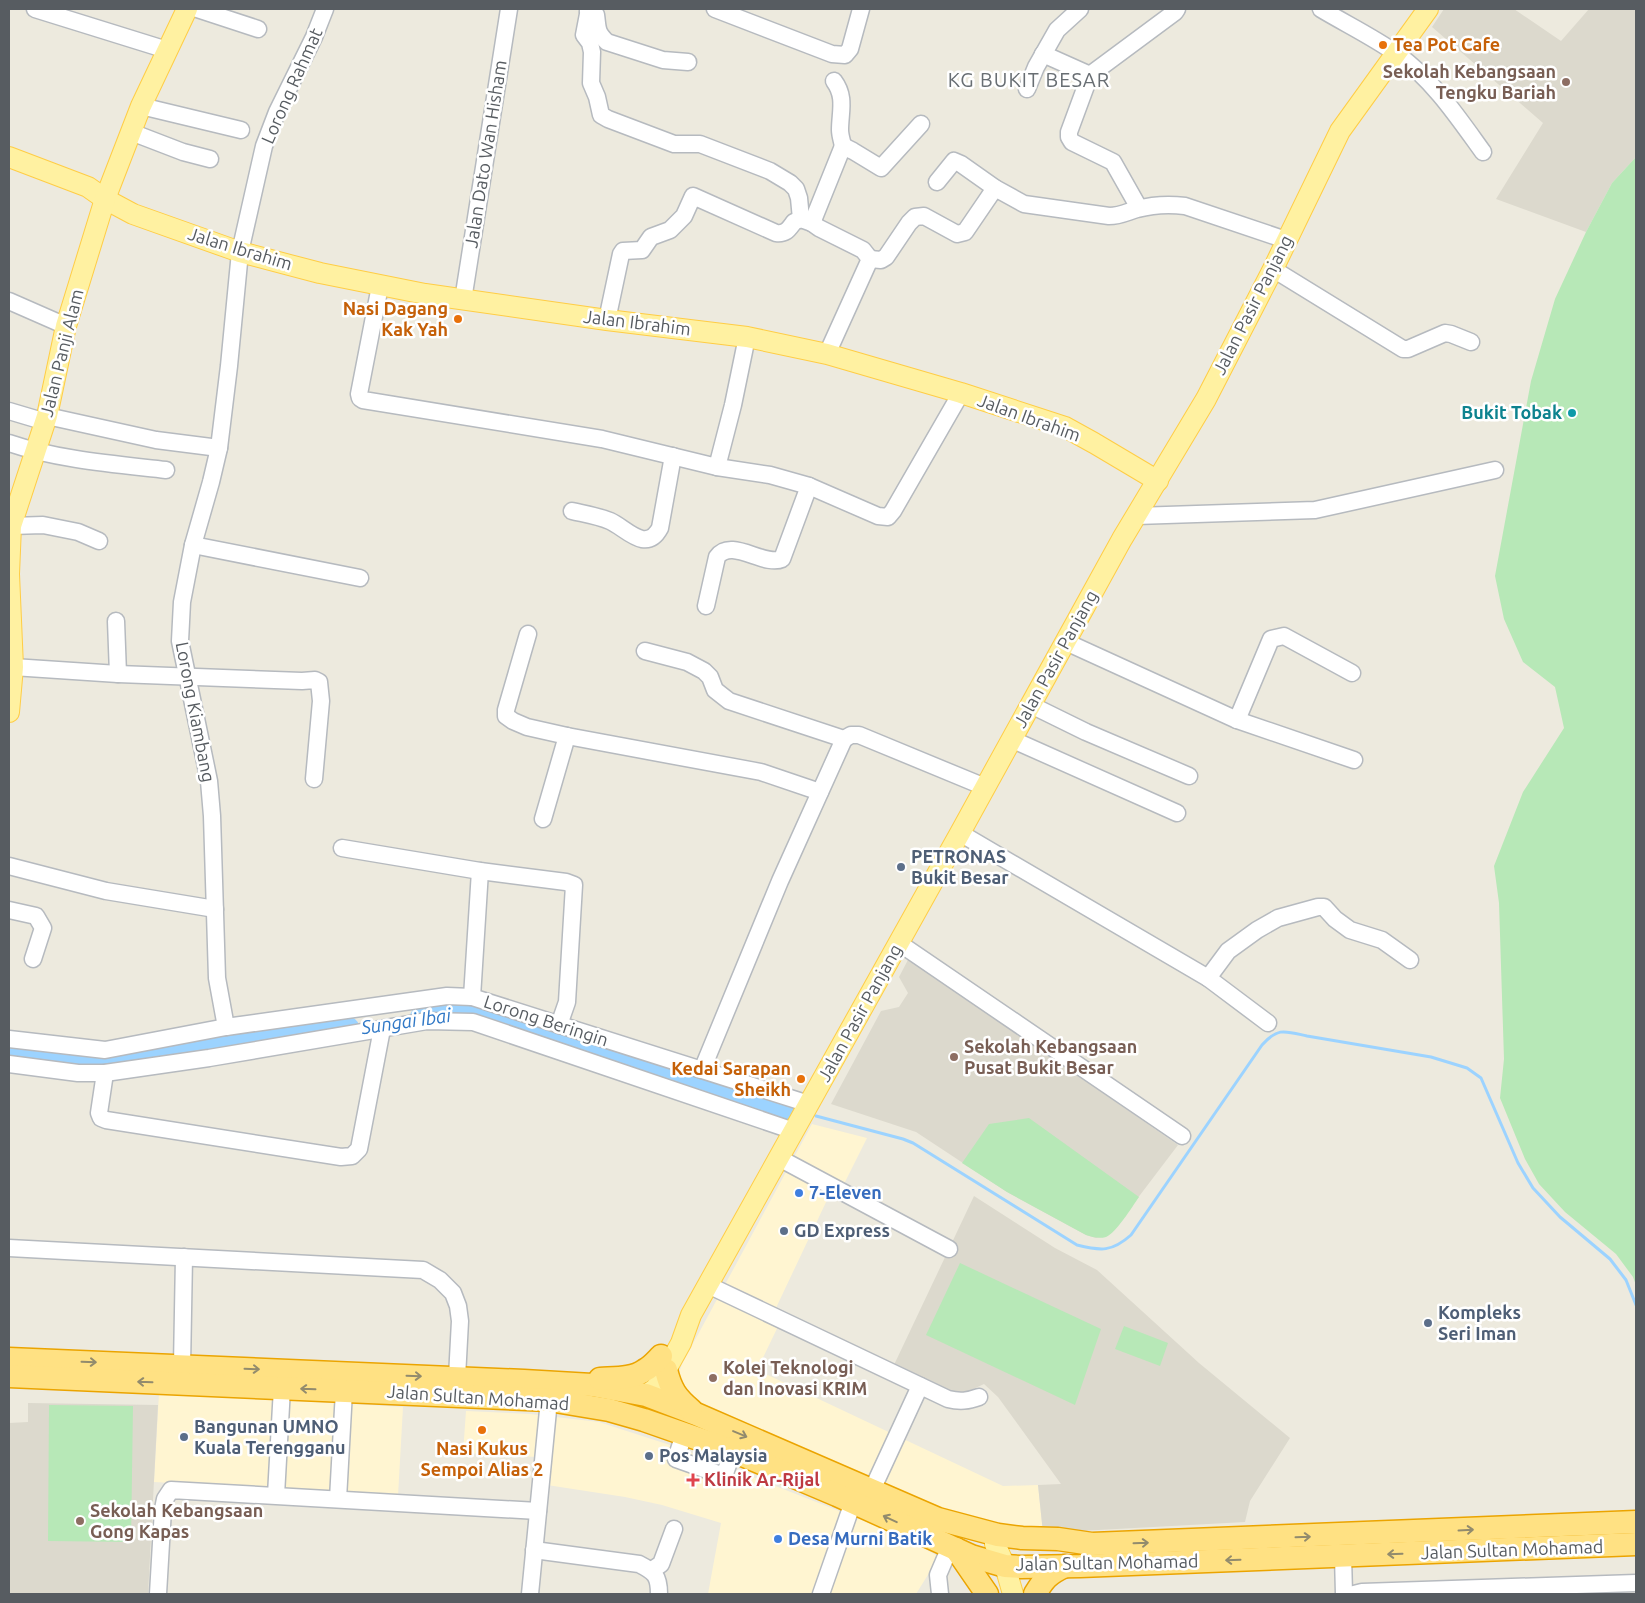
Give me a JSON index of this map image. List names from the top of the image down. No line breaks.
{"streets":{"highway":["Jalan Sultan Mohamad"],"main road":["Jalan Ibrahim","Jalan Pasir Panjang","Jalan Panji Alam"],"street":["Lorong Rahmat","Jalan Dato Wan Hisham","Lorong Kiambang","Lorong Beringin"]},"crossings":[["Lorong Rahmat","Jalan Ibrahim"],["Lorong Rahmat","Lorong Kiambang"],["Jalan Dato Wan Hisham","Jalan Ibrahim"],["Jalan Ibrahim","Jalan Pasir Panjang"],["Jalan Ibrahim","Jalan Panji Alam"],["Jalan Ibrahim","Lorong Kiambang"],["Jalan Pasir Panjang","Lorong Beringin"],["Jalan Pasir Panjang","Jalan Sultan Mohamad"],["Lorong Kiambang","Lorong Beringin"]],"districts":["KG BUKIT BESAR"],"water":["Sungai Ibai"],"places":{"other":["Tea Pot Cafe","Sekolah Kebangsaan Tengku Bariah","Nasi Dagang Kak Yah","Bukit Tobak","PETRONAS Bukit Besar","Sekolah Kebangsaan Pusat Bukit Besar","Kedai Sarapan Sheikh","7-Eleven","GD Express","Kompleks Seri Iman","Kolej Teknologi dan Inovasi KRIM","Nasi Kukus Sempoi Alias 2","Bangunan UMNO Kuala Terengganu","Pos Malaysia","Sekolah Kebangsaan Gong Kapas","Desa Murni Batik"],"health":["Klinik Ar-Rijal"]}}
